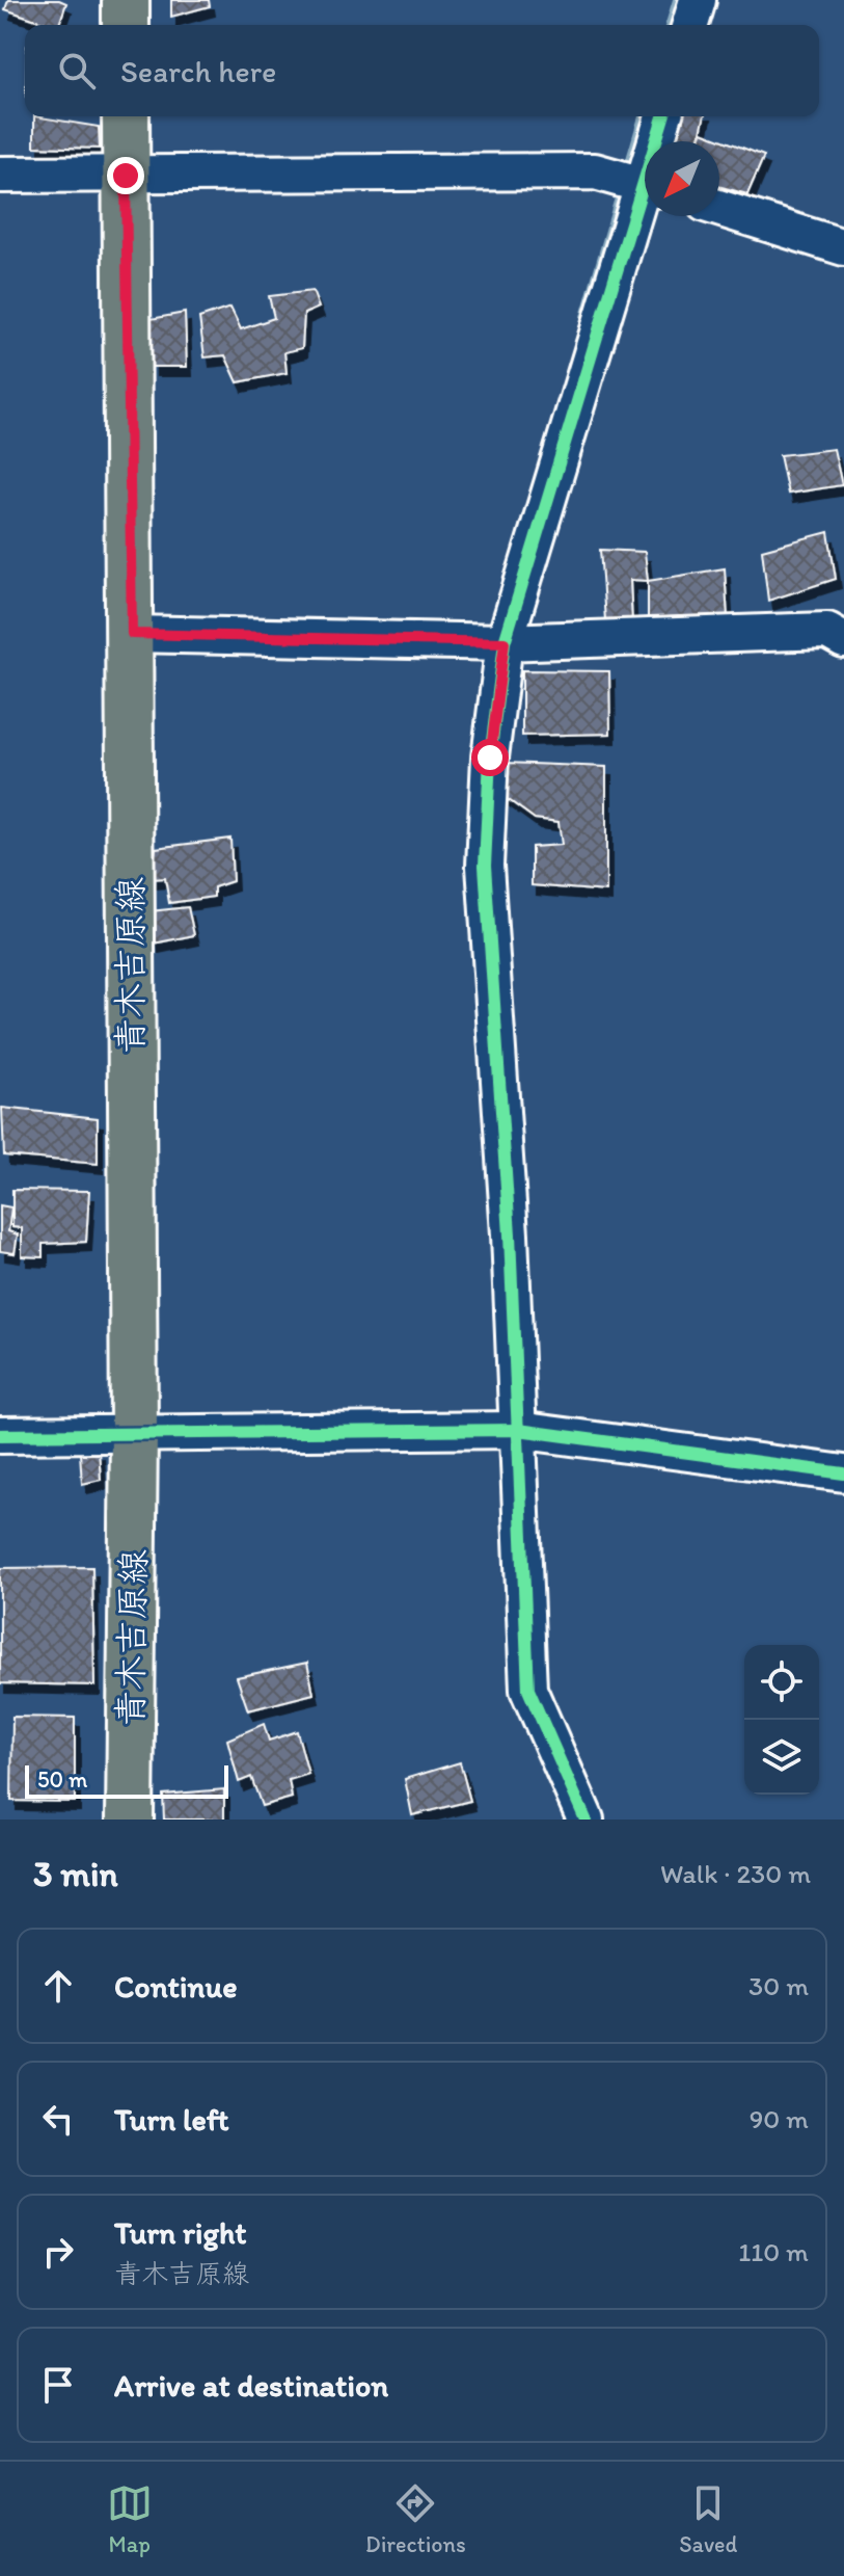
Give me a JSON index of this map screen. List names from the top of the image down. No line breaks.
{"streets":{"main road":["青木吉原線"]},"scale_bar":"50 m","north":"bottom left","page":{"search":"Search here","scale":"50 m","heading":["3 min","Walk · 230 m"],"list":[["Continue","30 m"],["Turn left","90 m"],["Turn right","青木吉原線","110 m"],"Arrive at destination"],"nav":["Map","Directions","Saved"]}}
